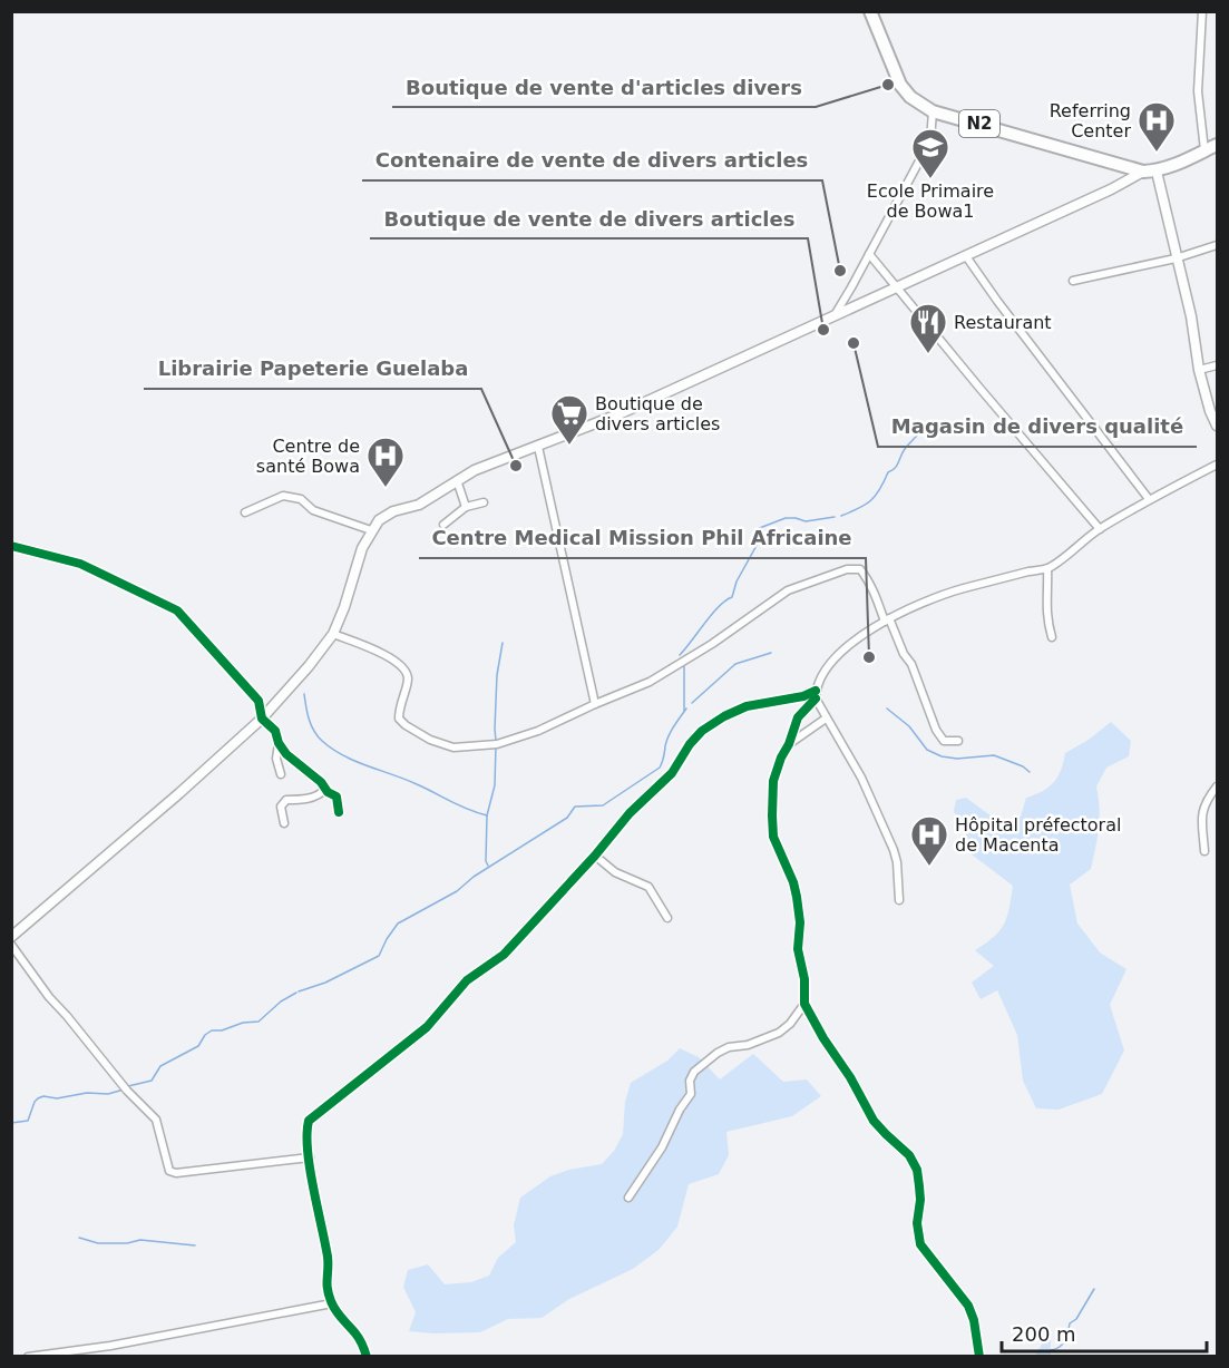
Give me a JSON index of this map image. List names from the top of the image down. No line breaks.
{"streets":{"highway":["N2"]},"places":{"other":["Boutique de vente d'articles divers","Contenaire de vente de divers articles","Boutique de vente de divers articles","Magasin de divers qualité","Librairie Papeterie Guelaba","Centre Medical Mission Phil Africaine"],"hospital":["Referring Center","Centre de santé Bowa","Hôpital préfectoral de Macenta"],"school or university":["Ecole Primaire de Bowa1"],"restaurant":["Restaurant"],"supermarket":["Boutique de divers articles"]},"scale_bar":"200 m"}
